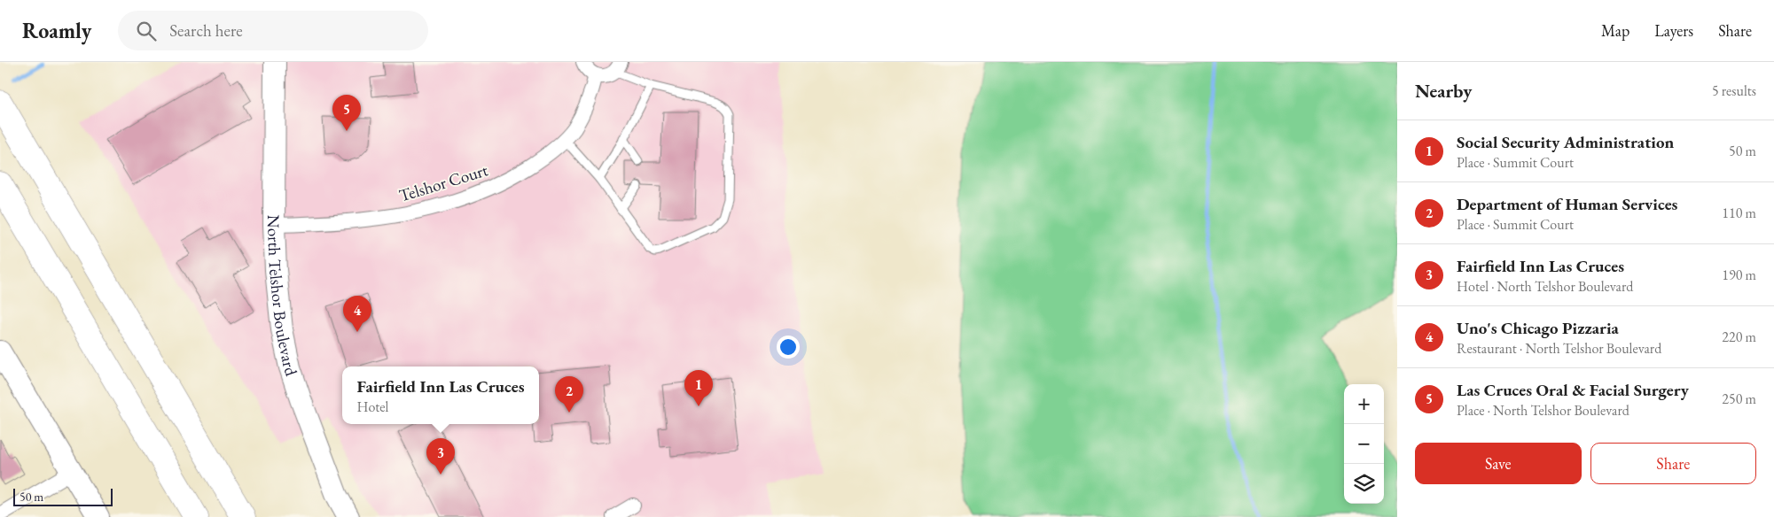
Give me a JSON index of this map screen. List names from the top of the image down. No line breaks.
{"streets":{"main road":["North Telshor Boulevard"],"street":["Telshor Court"]},"crossings":[["Telshor Court","North Telshor Boulevard"]],"scale_bar":"50 m","page":{"header":"Roamly","search":"Search here","nav":["Map","Layers","Share"],"heading":["Nearby","5 results"],"pins":["5","4","1","2","3"],"list":[{"mark":"1","name":"Social Security Administration","note":"Place · Summit Court","value":"50 m"},{"mark":"2","name":"Department of Human Services","note":"Place · Summit Court","value":"110 m"},{"mark":"3","name":"Fairfield Inn Las Cruces","note":"Hotel · North Telshor Boulevard","value":"190 m"},{"mark":"4","name":"Uno's Chicago Pizzaria","note":"Restaurant · North Telshor Boulevard","value":"220 m"},{"mark":"5","name":"Las Cruces Oral & Facial Surgery","note":"Place · North Telshor Boulevard","value":"250 m"}],"popup":["Fairfield Inn Las Cruces","Hotel"],"map_buttons":["+","−"],"buttons":["Save","Share"],"scale":"50 m"}}
